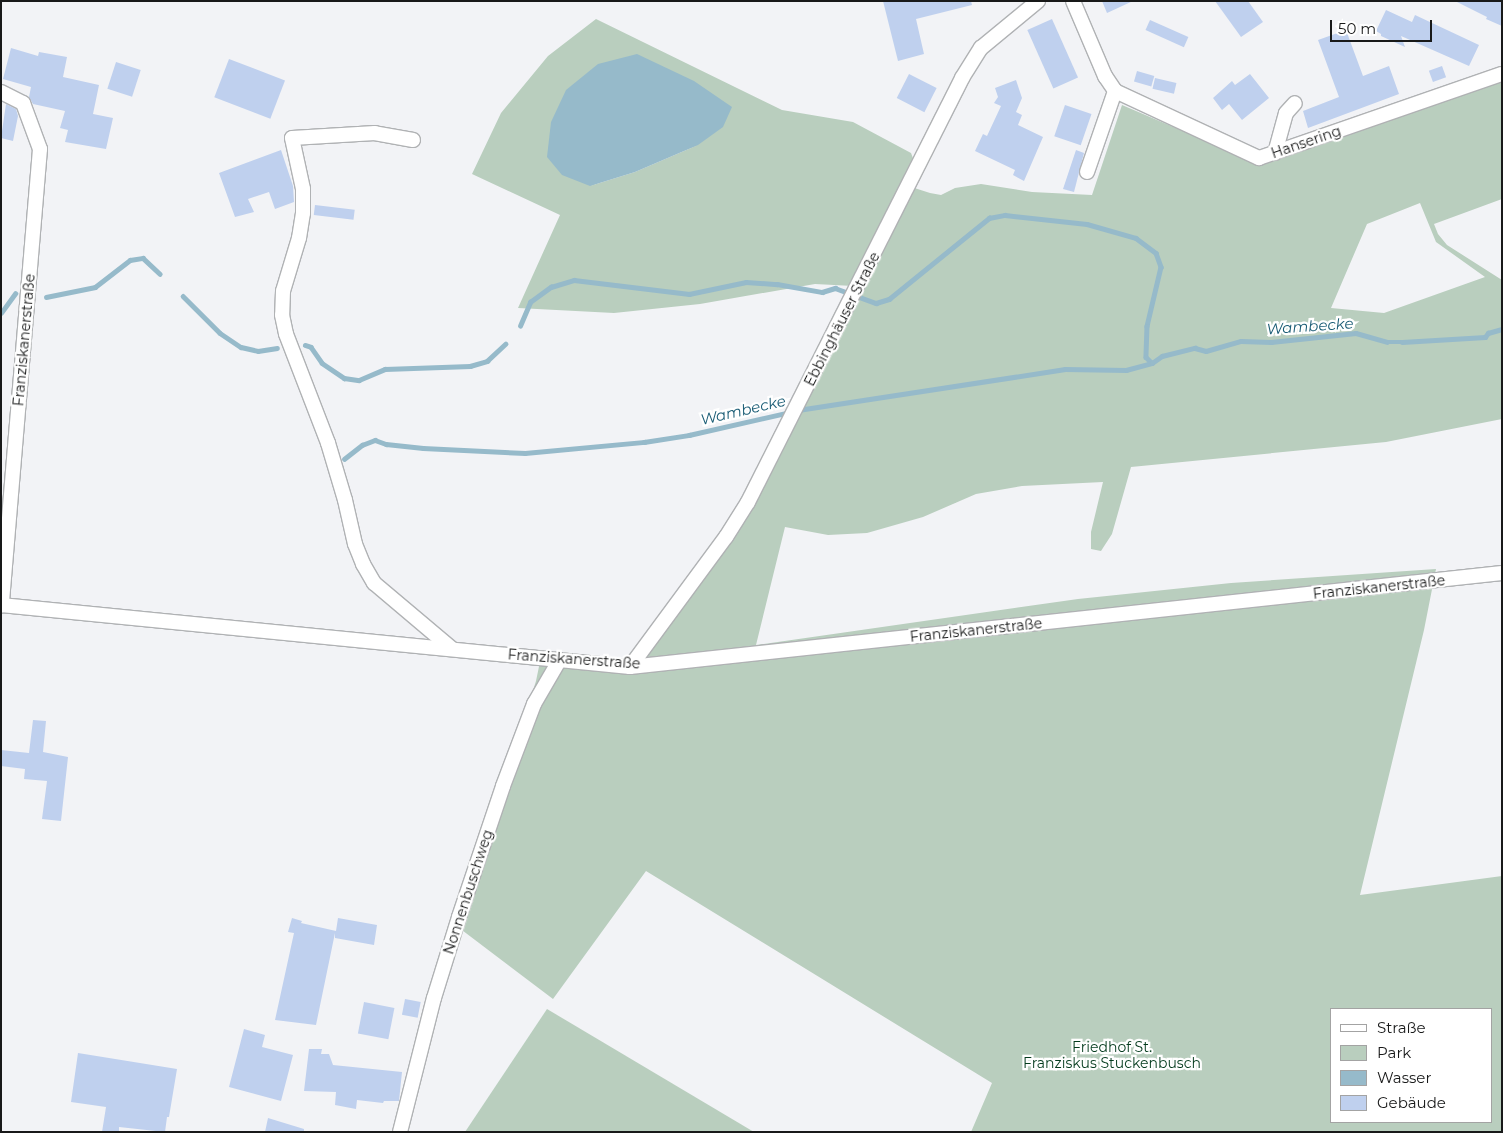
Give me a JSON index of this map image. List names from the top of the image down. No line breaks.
{"streets":{"street":["Hansering","Ebbinghäuser Straße","Franziskanerstraße","Nonnenbuschweg"]},"crossings":[["Ebbinghäuser Straße","Franziskanerstraße"],["Franziskanerstraße","Nonnenbuschweg"]],"water":["Wambecke"],"parks":["Friedhof St. Franziskus Stuckenbusch"],"legend":["Straße","Park","Wasser","Gebäude"],"scale_bar":"50 m"}
